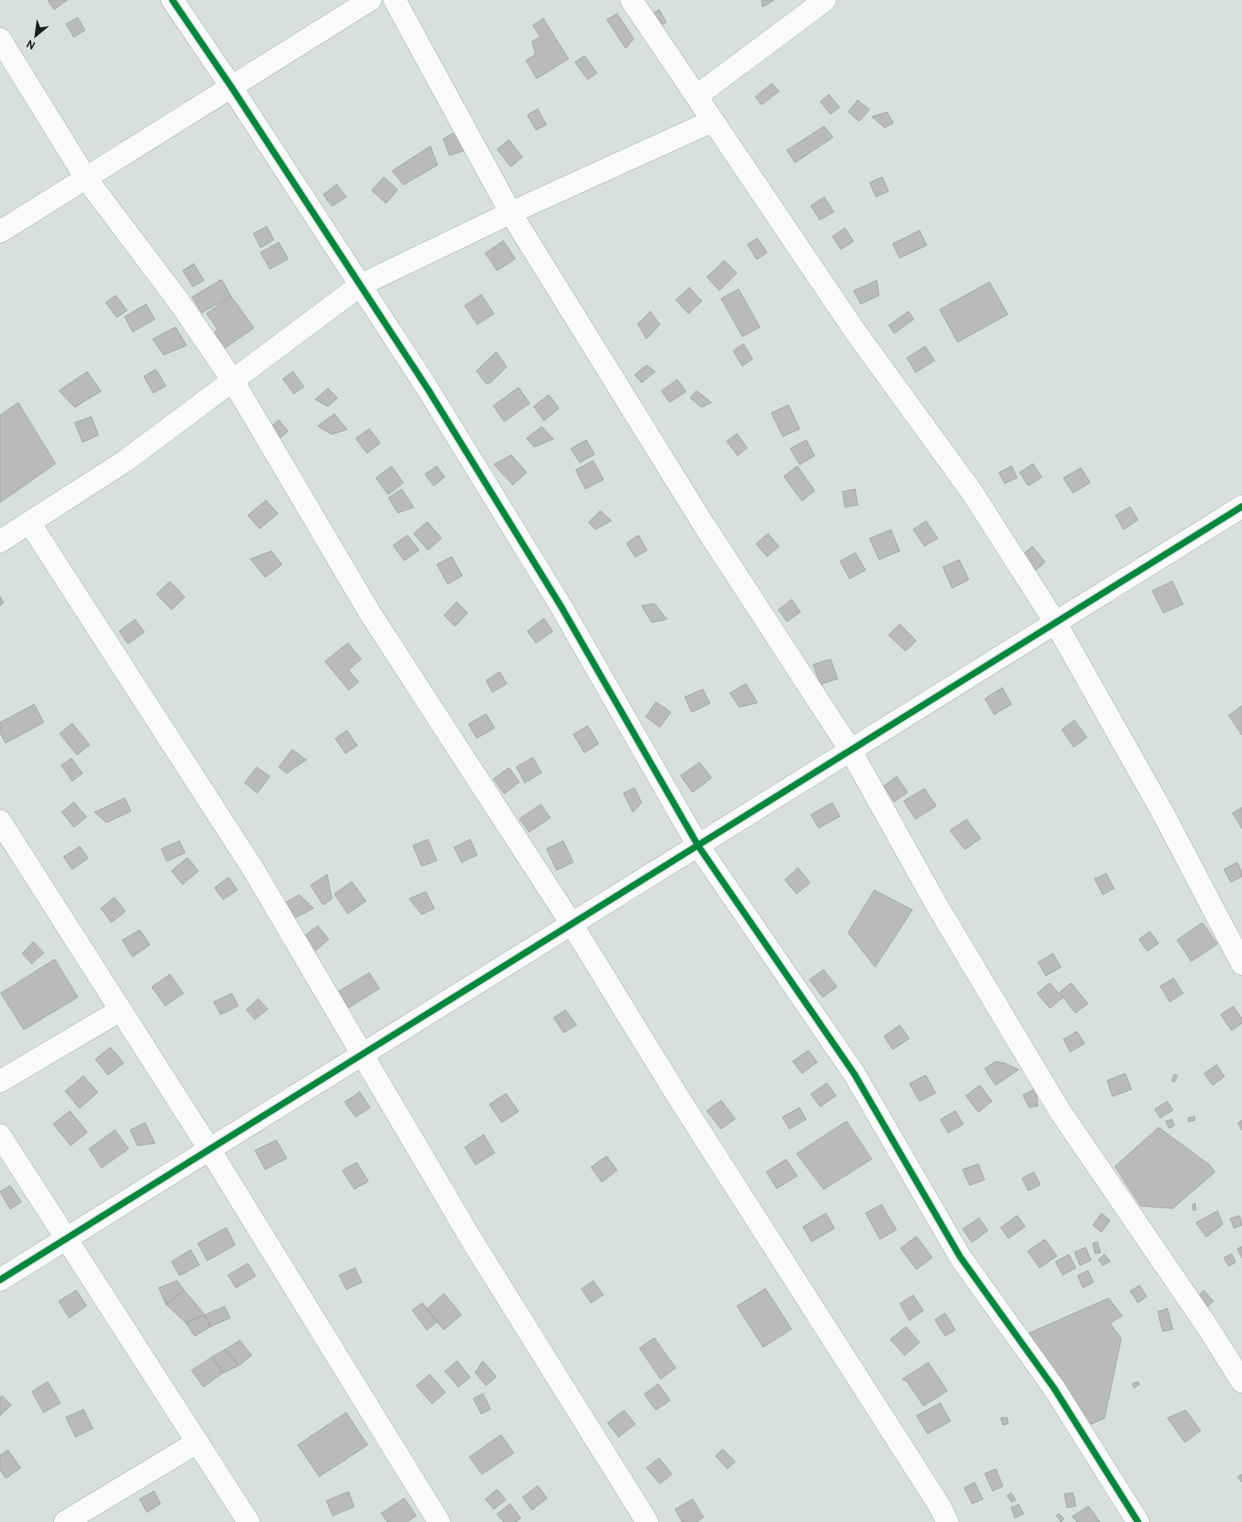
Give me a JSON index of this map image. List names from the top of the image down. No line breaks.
{"north":"bottom left"}
